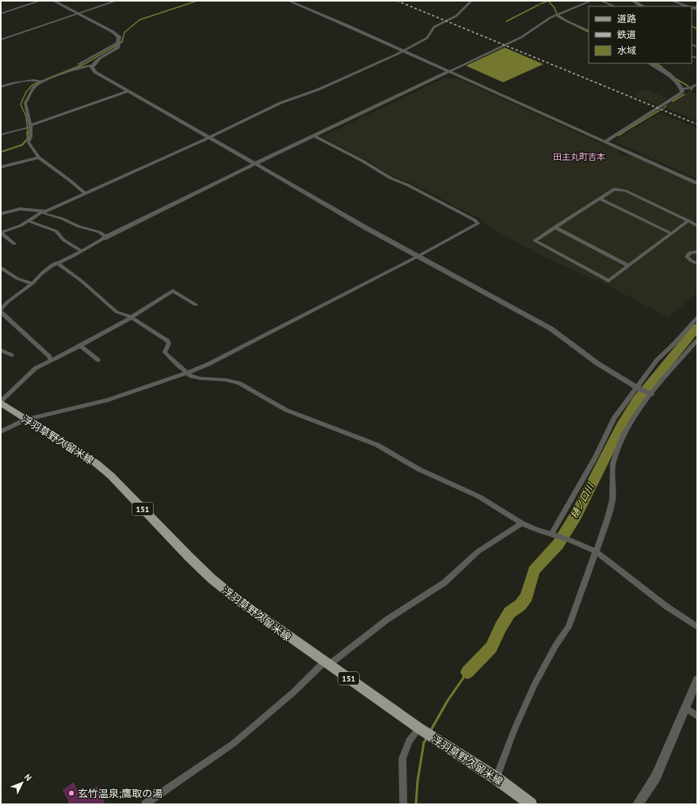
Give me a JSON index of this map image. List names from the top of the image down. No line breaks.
{"streets":{"main road":["浮羽草野久留米線","151"]},"districts":["田主丸町吉本"],"water":["樋ノ口川"],"places":["玄竹温泉;鷹取の湯"],"legend":["道路","鉄道","水域"],"north":"top right"}
